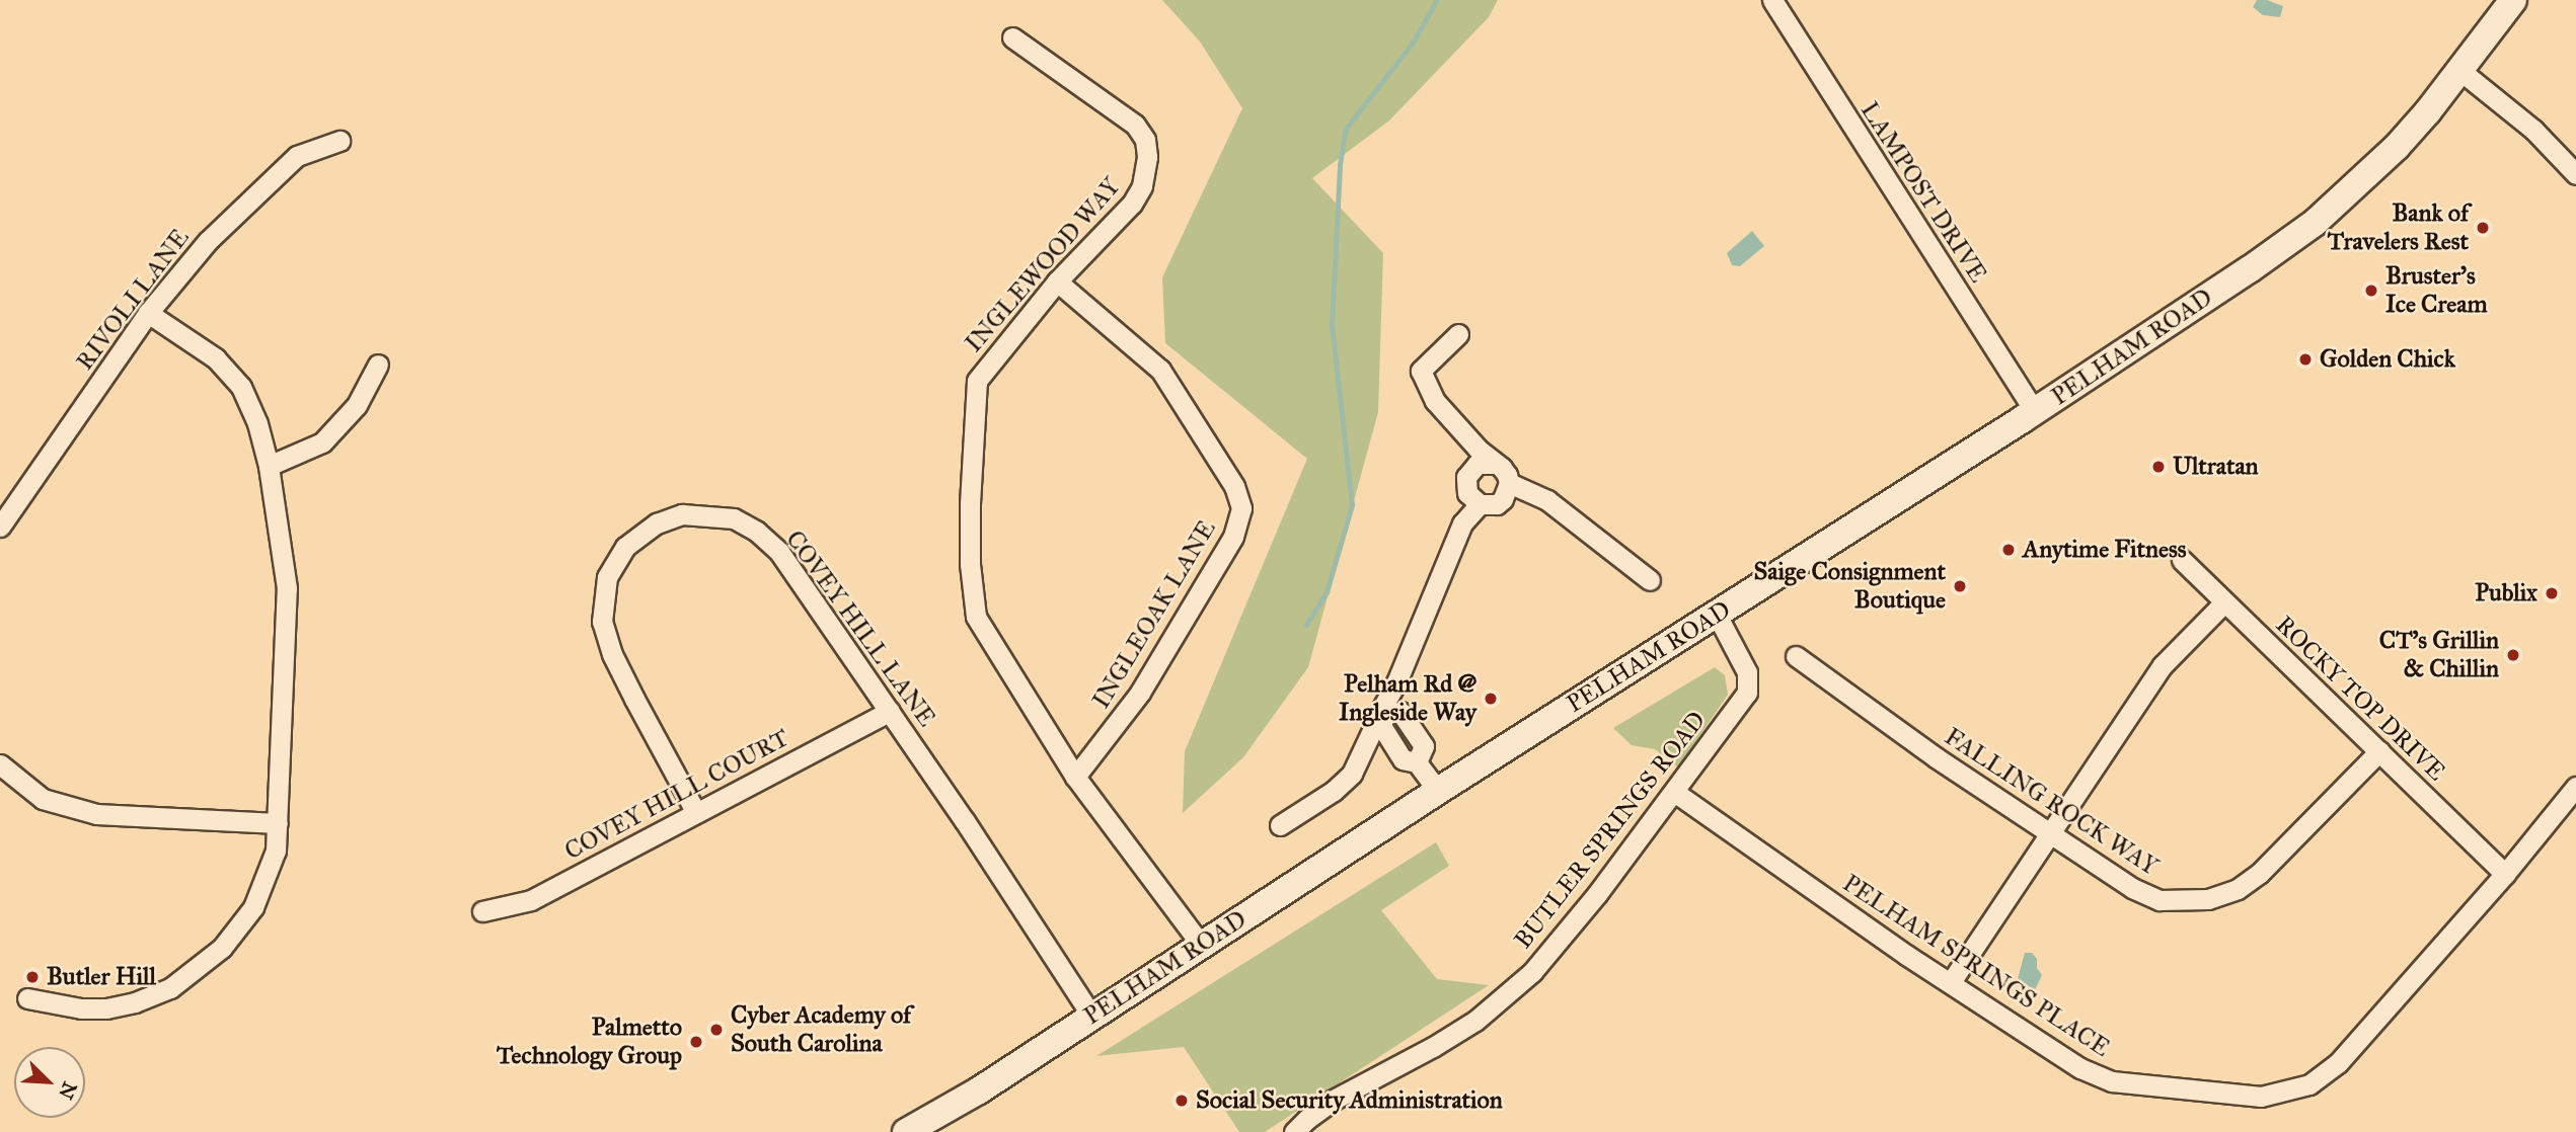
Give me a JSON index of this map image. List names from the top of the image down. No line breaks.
{"streets":{"main road":["PELHAM ROAD"],"street":["LAMPOST DRIVE","INGLEWOOD WAY","RIVOLI LANE","INGLEOAK LANE","COVEY HILL LANE","ROCKY TOP DRIVE","COVEY HILL COURT","FALLING ROCK WAY","BUTLER SPRINGS ROAD","PELHAM SPRINGS PLACE"]},"crossings":[["LAMPOST DRIVE","PELHAM ROAD"],["INGLEWOOD WAY","PELHAM ROAD"],["INGLEWOOD WAY","INGLEOAK LANE"],["PELHAM ROAD","COVEY HILL LANE"],["PELHAM ROAD","BUTLER SPRINGS ROAD"],["COVEY HILL LANE","COVEY HILL COURT"],["ROCKY TOP DRIVE","FALLING ROCK WAY"],["ROCKY TOP DRIVE","PELHAM SPRINGS PLACE"],["BUTLER SPRINGS ROAD","PELHAM SPRINGS PLACE"]],"places":["Bank of Travelers Rest","Bruster's Ice Cream","Golden Chick","Ultratan","Anytime Fitness","Saige Consignment Boutique","Publix","CT's Grillin & Chillin","Pelham Rd @ Ingleside Way","Butler Hill","Cyber Academy of South Carolina","Palmetto Technology Group","Social Security Administration"],"north":"bottom right"}
